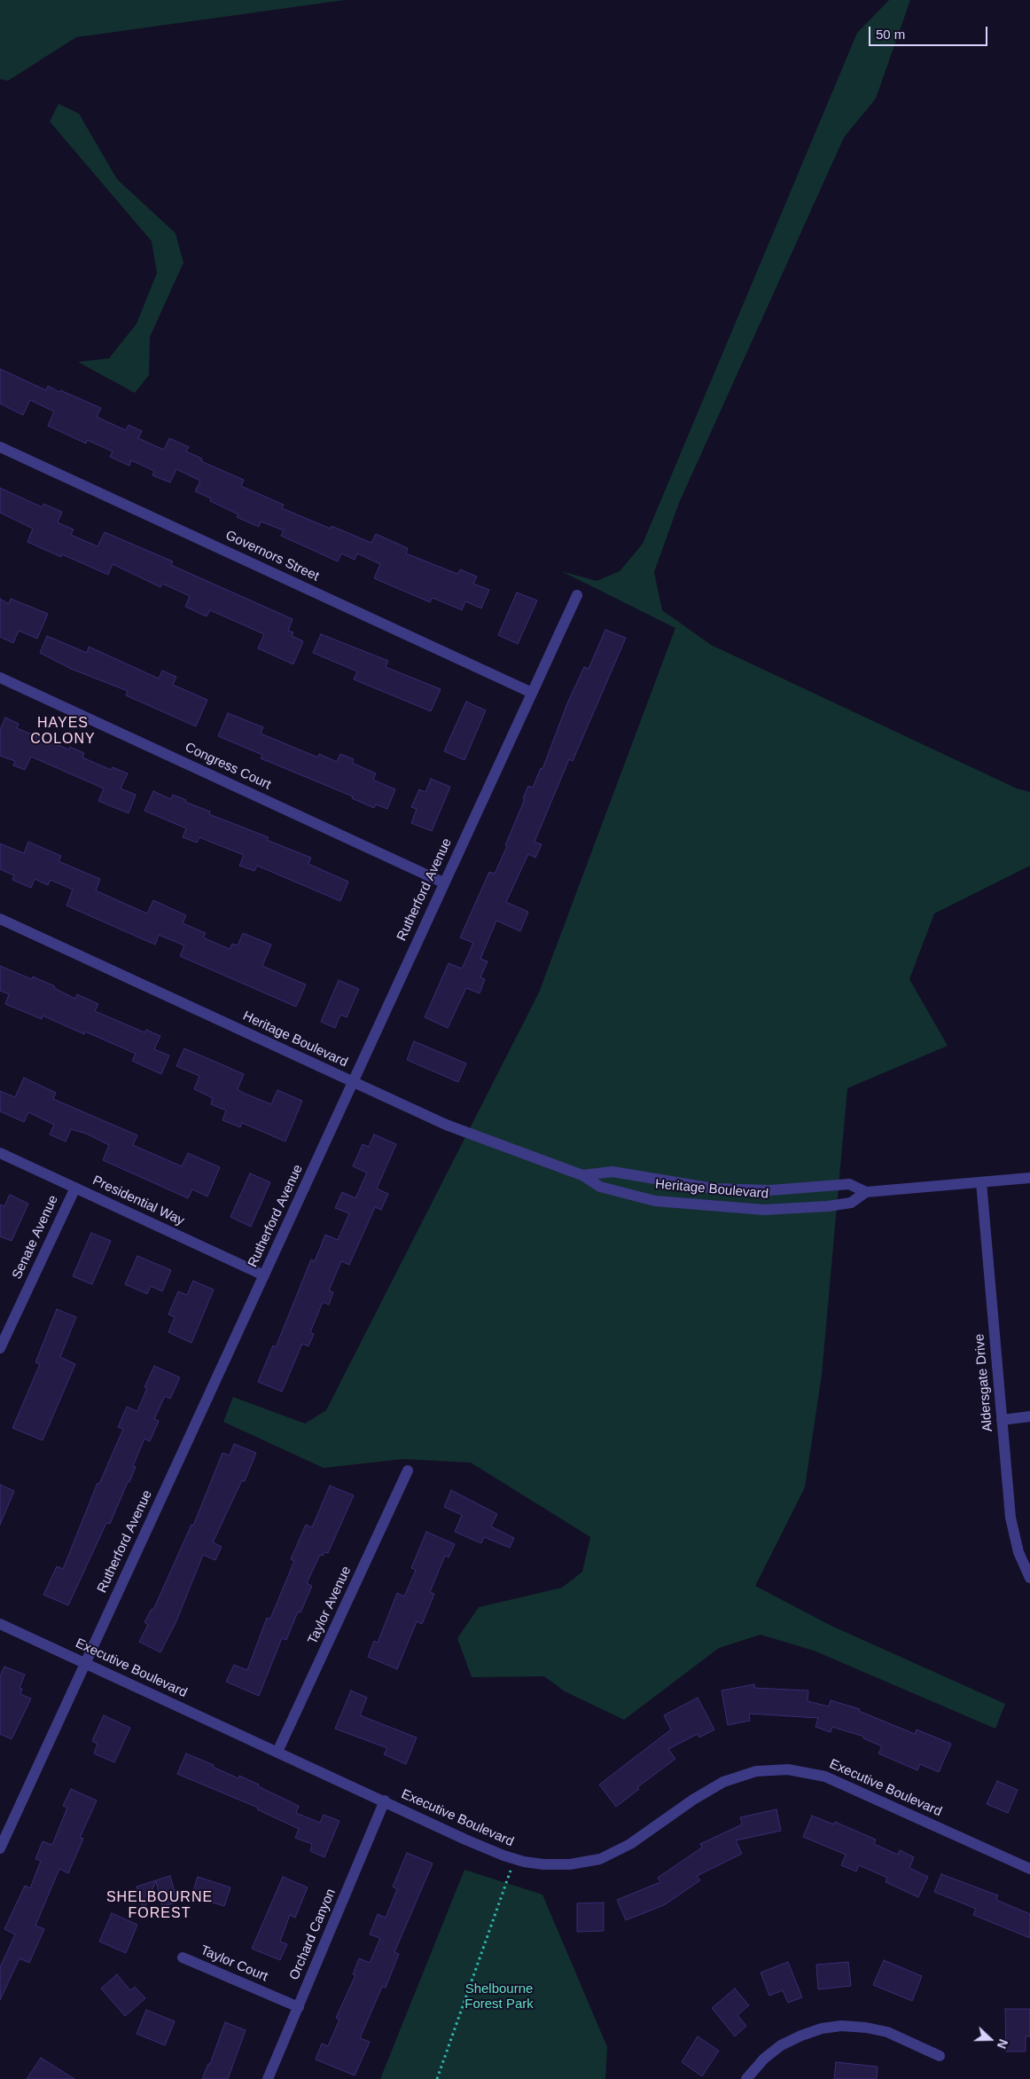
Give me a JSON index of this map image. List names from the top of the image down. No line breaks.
{"streets":{"street":["Governors Street","Congress Court","Rutherford Avenue","Heritage Boulevard","Presidential Way","Senate Avenue","Aldersgate Drive","Taylor Avenue","Executive Boulevard","Orchard Canyon","Taylor Court"]},"crossings":[["Governors Street","Rutherford Avenue"],["Congress Court","Rutherford Avenue"],["Rutherford Avenue","Heritage Boulevard"],["Rutherford Avenue","Presidential Way"],["Rutherford Avenue","Executive Boulevard"],["Heritage Boulevard","Aldersgate Drive"],["Presidential Way","Senate Avenue"],["Taylor Avenue","Executive Boulevard"],["Executive Boulevard","Orchard Canyon"],["Orchard Canyon","Taylor Court"]],"districts":["HAYES COLONY","SHELBOURNE FOREST"],"parks":["Shelbourne Forest Park"],"scale_bar":"50 m","north":"right"}
